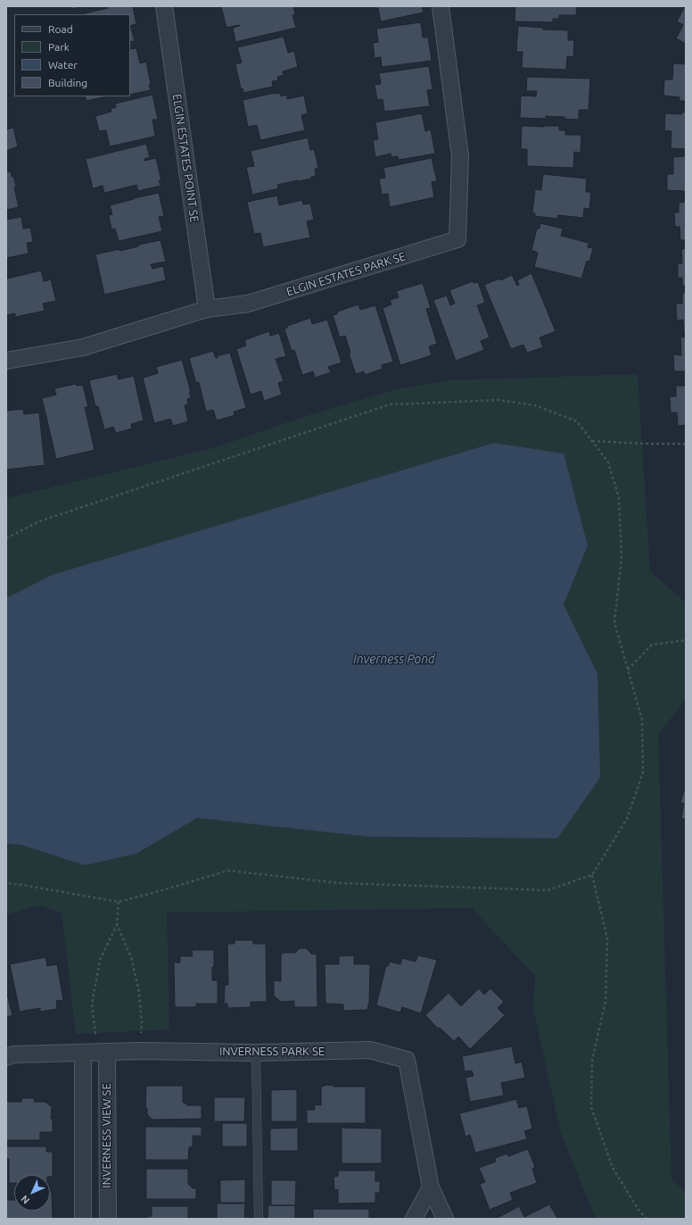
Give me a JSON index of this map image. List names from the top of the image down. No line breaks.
{"streets":{"street":["ELGIN ESTATES POINT SE","ELGIN ESTATES PARK SE","INVERNESS PARK SE","INVERNESS VIEW SE"]},"crossings":[["ELGIN ESTATES POINT SE","ELGIN ESTATES PARK SE"],["INVERNESS PARK SE","INVERNESS VIEW SE"]],"water":["Inverness Pond"],"legend":["Road","Park","Water","Building"],"north":"bottom left"}
